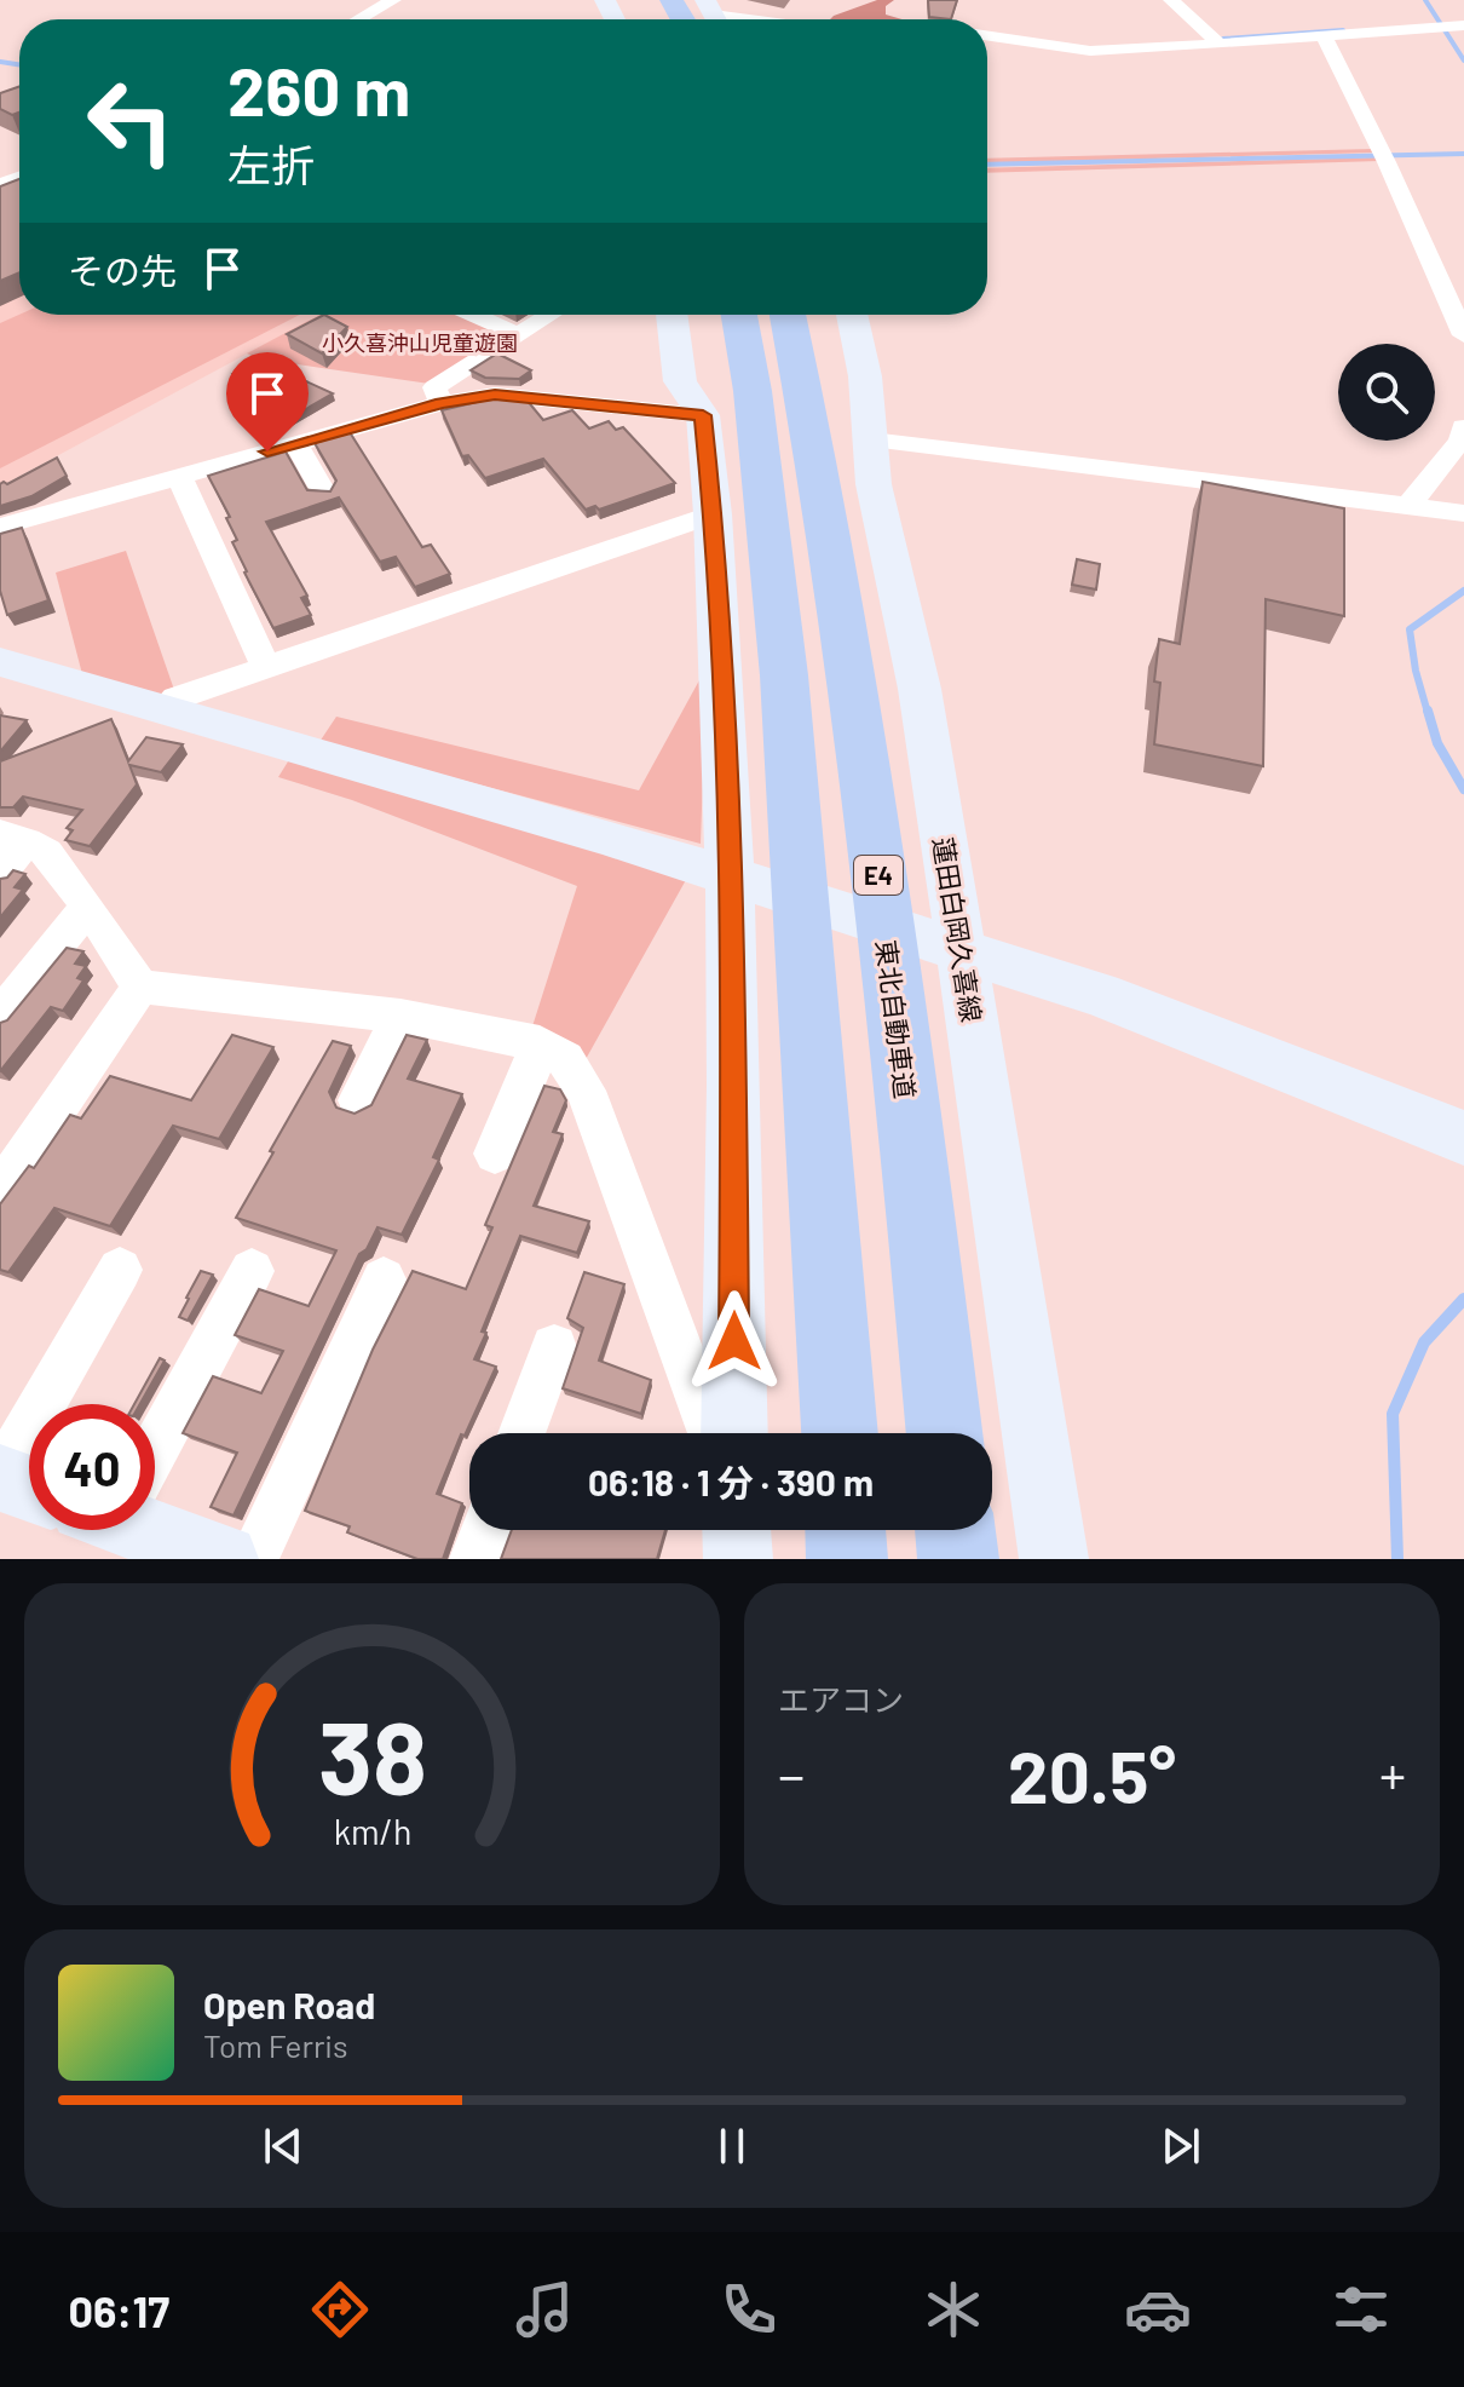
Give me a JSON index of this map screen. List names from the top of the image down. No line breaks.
{"streets":{"highway":["E4","東北自動車道"],"street":["蓮田白岡久喜線"]},"parks":["小久喜沖山児童遊園"],"page":{"turn":["260 m","左折"],"then":"その先","limit":"40","trip":"06:18 · 1 分 · 390 m","tile":"エアコン","heat":["−","20.5°","+"],"song":["Open Road","Tom Ferris"],"tabs":"06:17","gauge":["38","km/h"]}}
